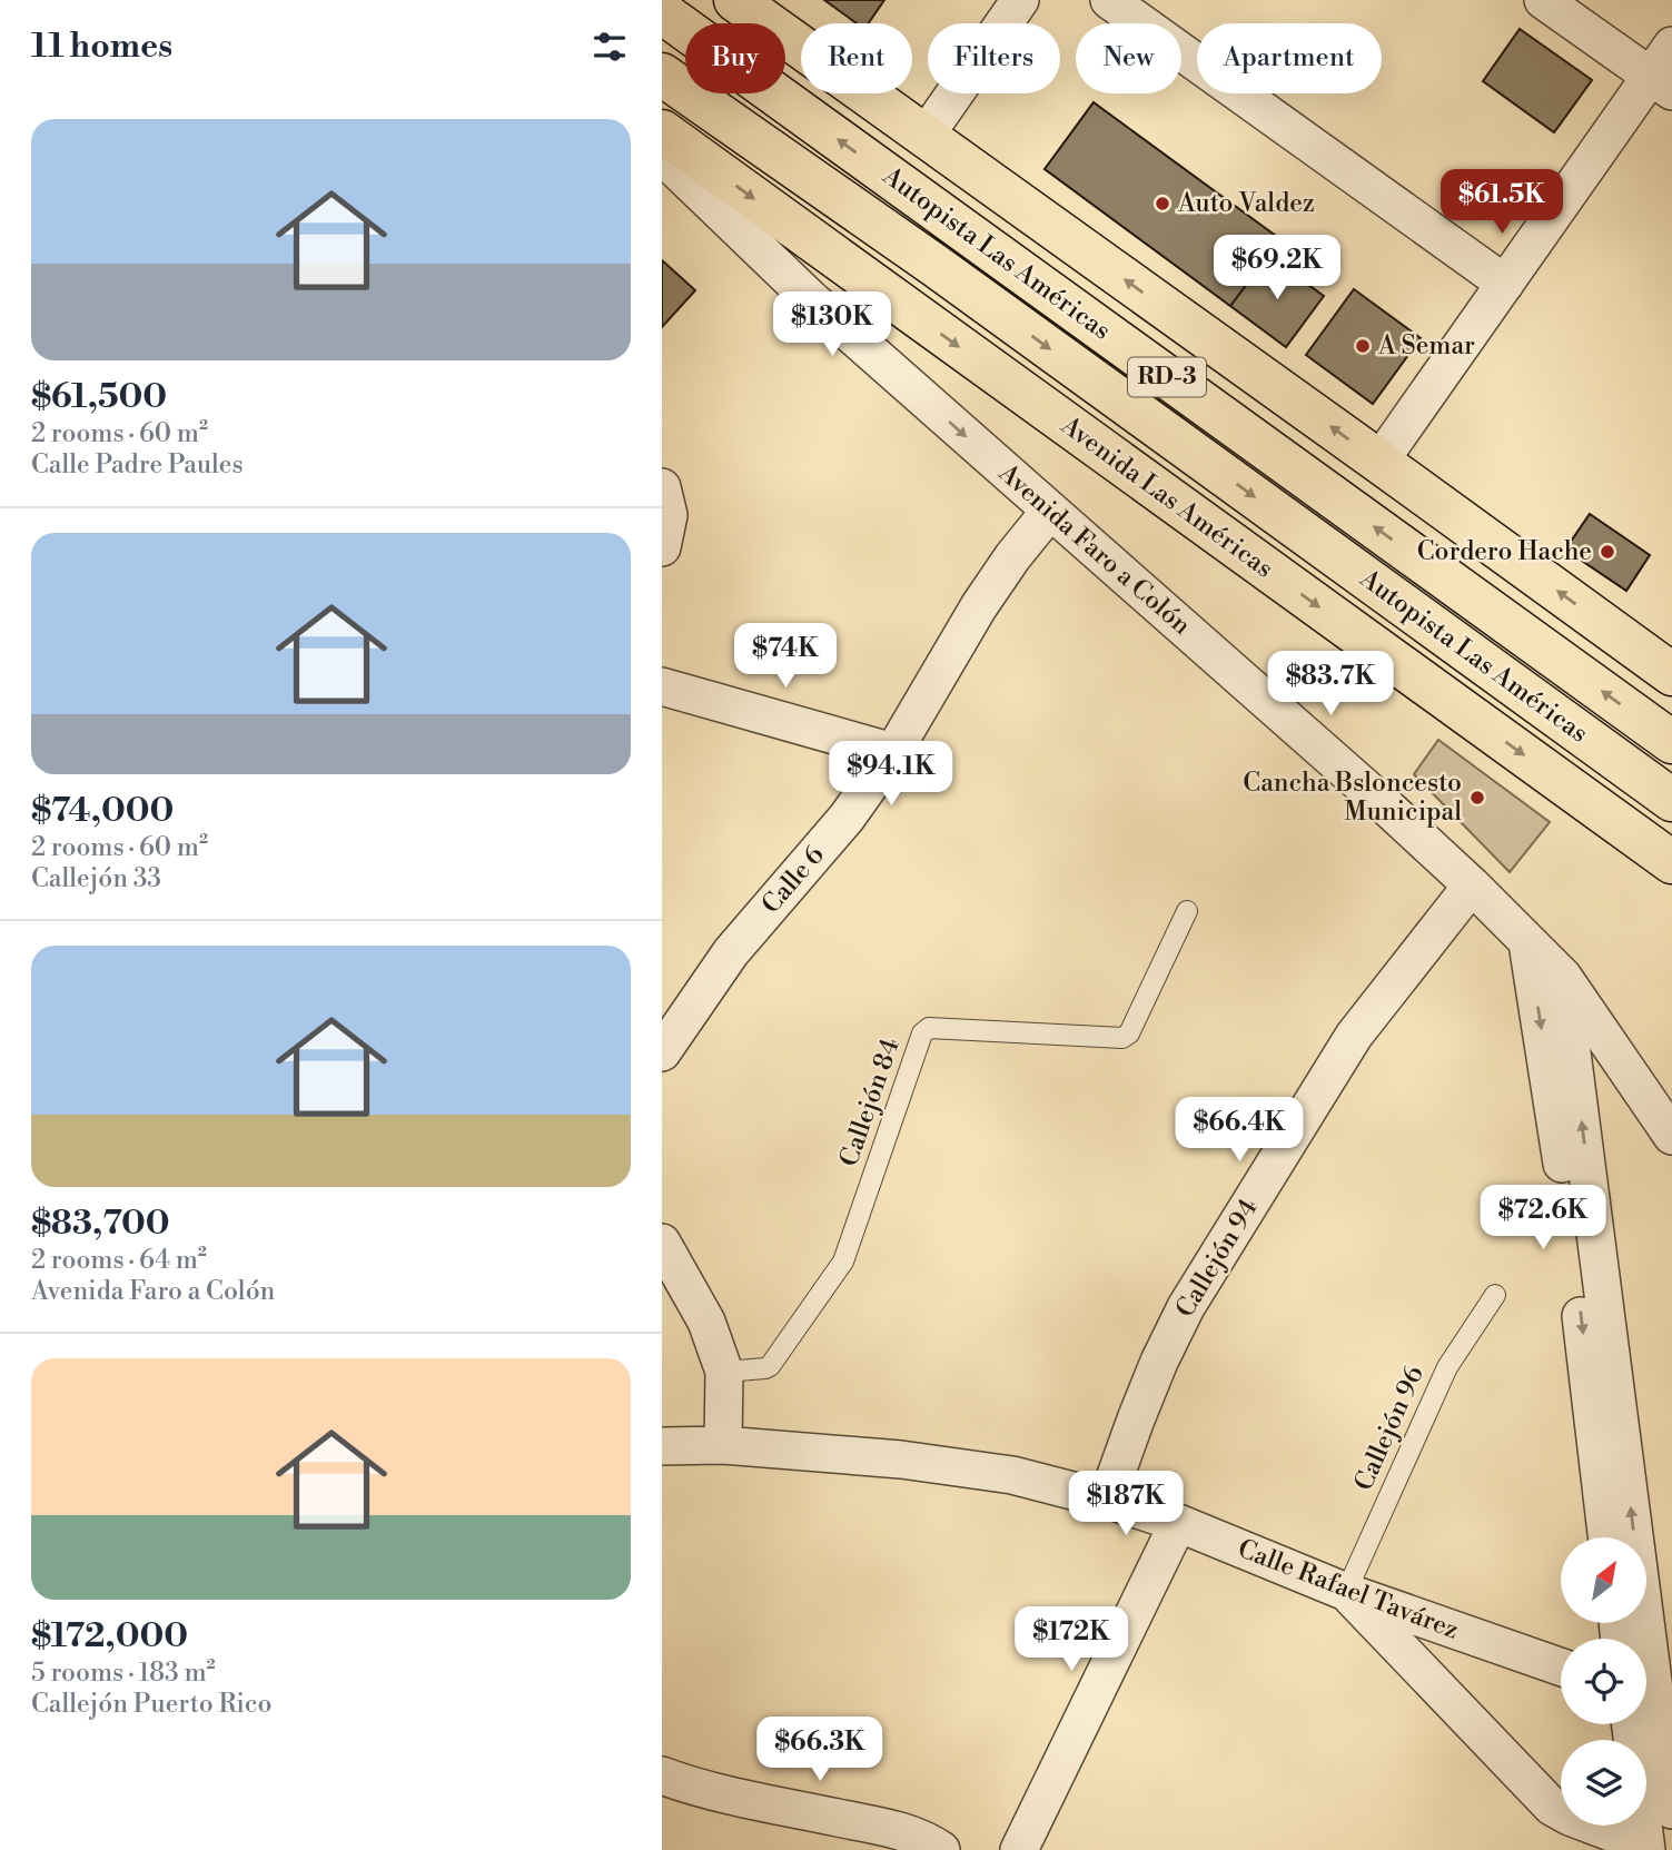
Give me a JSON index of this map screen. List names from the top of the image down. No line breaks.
{"streets":{"main road":["Autopista Las Américas","RD-3","Avenida Las Américas"],"street":["Avenida Faro a Colón","Calle 6","Callejón 94","Calle Rafael Tavárez"],"lane":["Callejón 84","Callejón 96"]},"crossings":[["Avenida Faro a Colón","Calle 6"],["Avenida Faro a Colón","Callejón 94"],["Callejón 94","Calle Rafael Tavárez"],["Callejón 96","Calle Rafael Tavárez"]],"one_way":["Avenida Faro a Colón"],"places":["Auto Valdez","A Semar","Cordero Hache","Cancha Bsloncesto Municipal"],"north":"top right","page":{"heading":"11 homes","chip":["Buy","Rent","Filters","New","Apartment"],"list":[{"name":"$61,500","note":"2 rooms · 60 m² · Calle Padre Paules"},{"name":"$74,000","note":"2 rooms · 60 m² · Callejón 33"},{"name":"$83,700","note":"2 rooms · 64 m² · Avenida Faro a Colón"},{"name":"$172,000","note":"5 rooms · 183 m² · Callejón Puerto Rico"}],"price":["$61.5K","$69.2K","$130K","$74K","$83.7K","$94.1K","$66.4K","$72.6K","$187K","$172K","$66.3K"]}}
